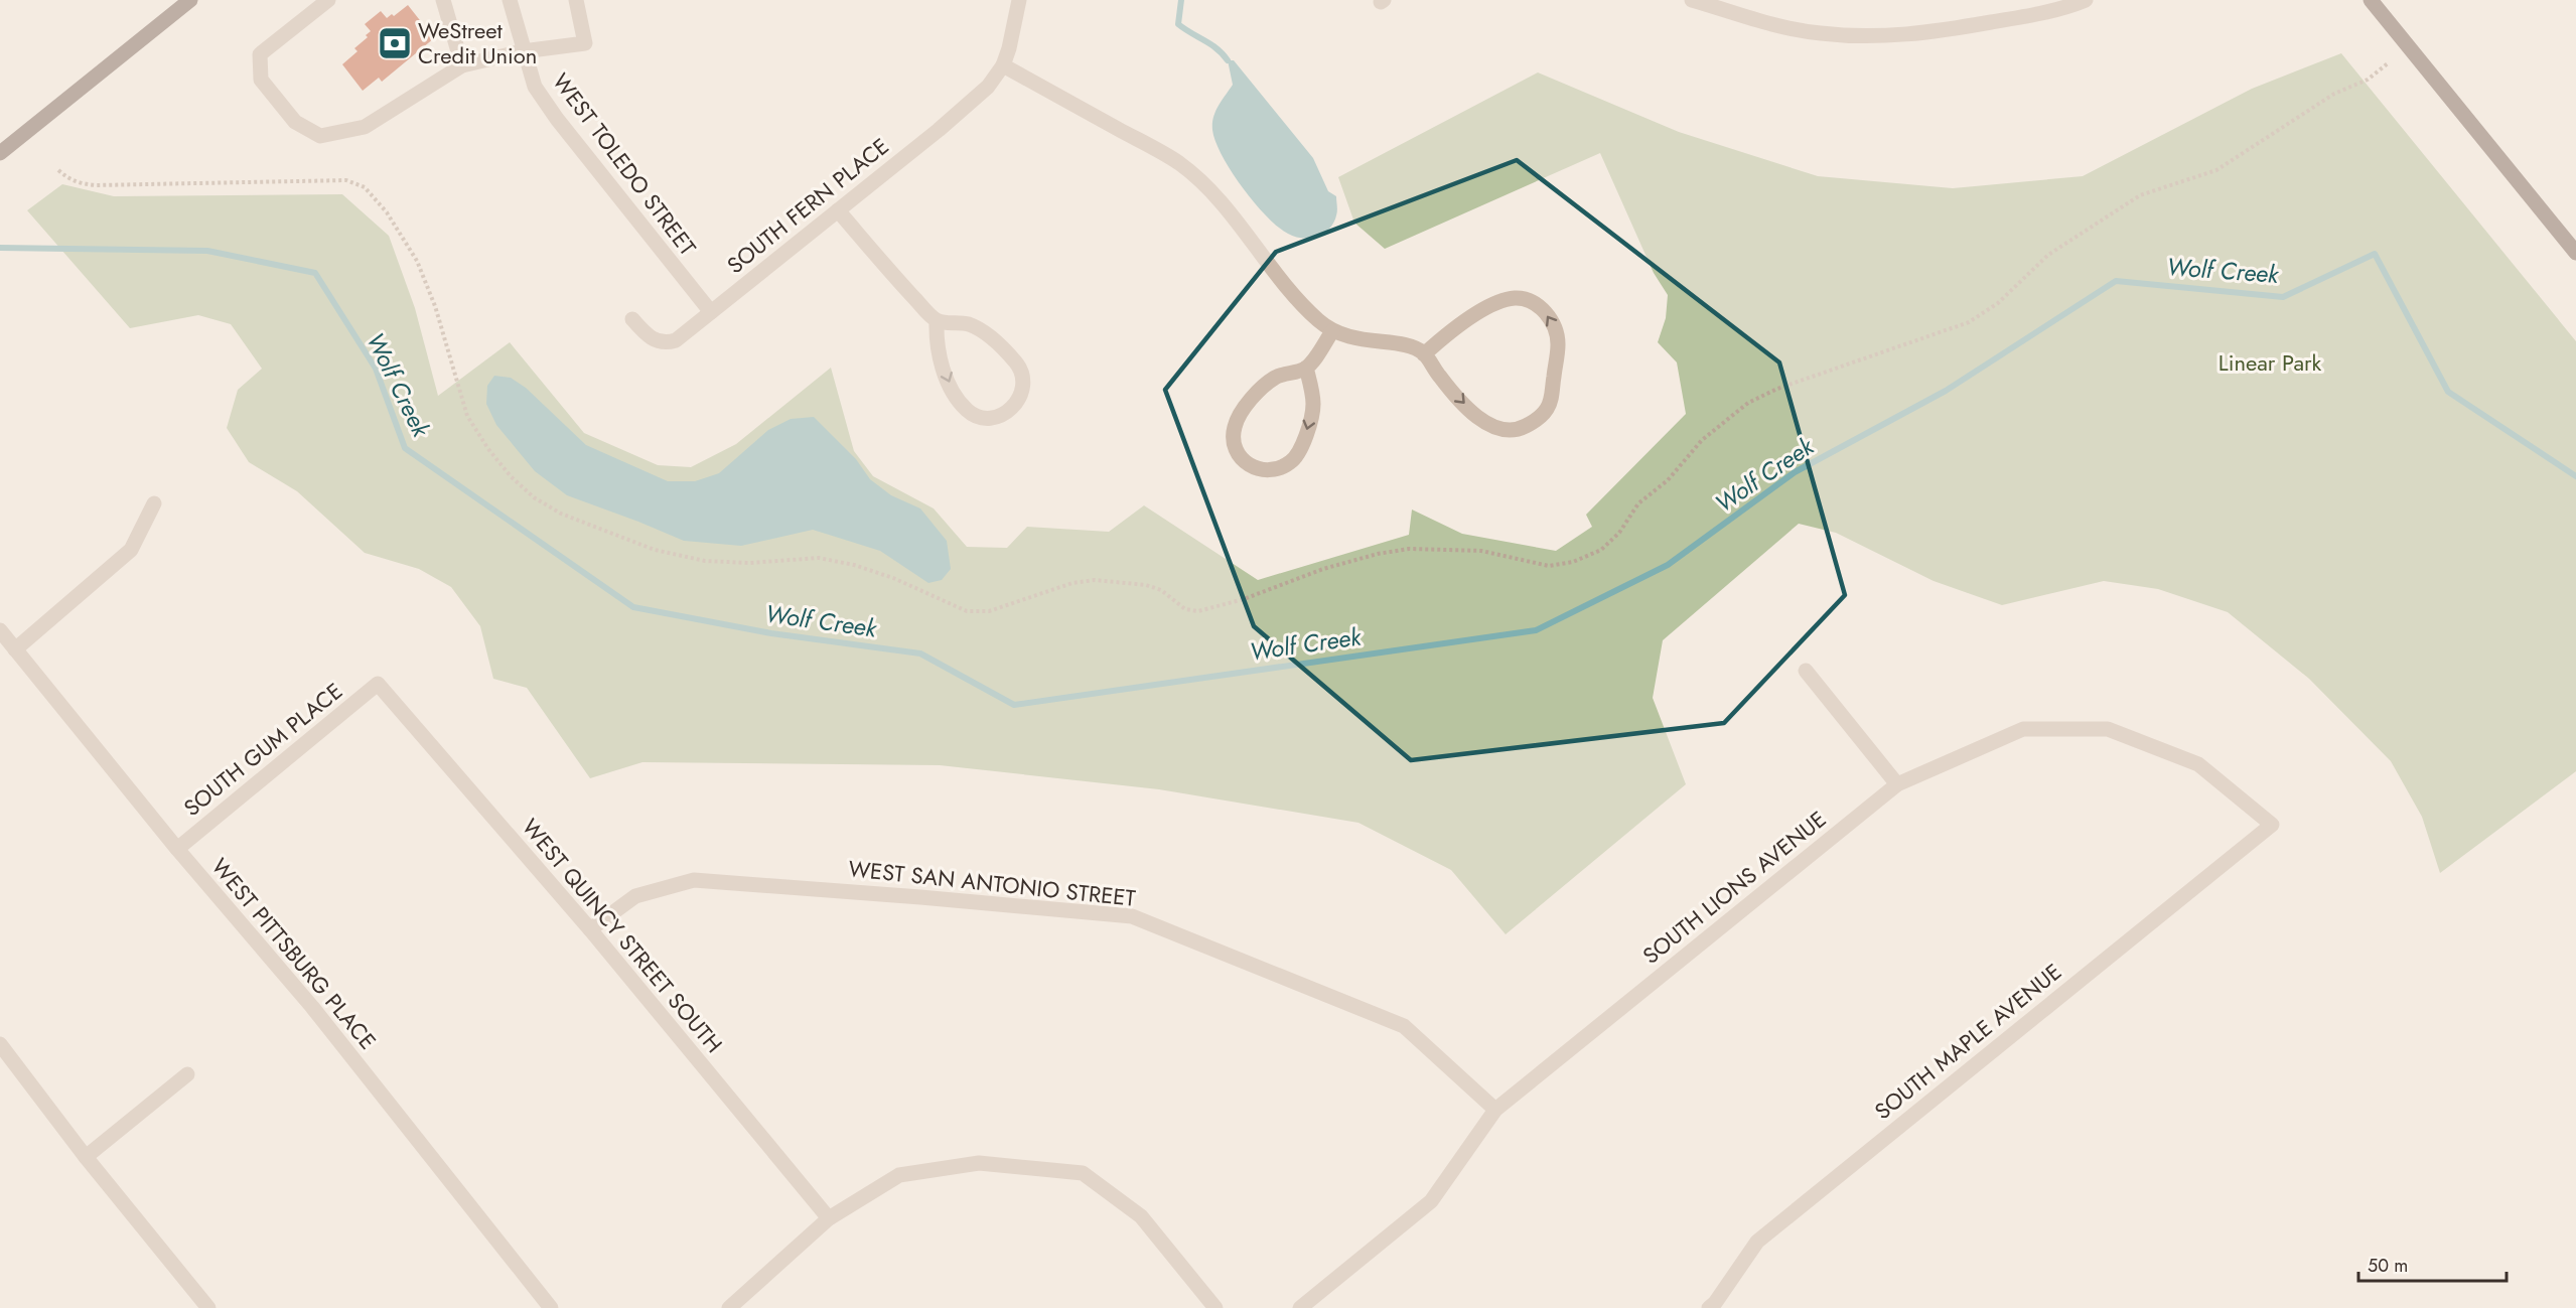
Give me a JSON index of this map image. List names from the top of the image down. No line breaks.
{"streets":{"street":["WEST TOLEDO STREET","SOUTH FERN PLACE","SOUTH GUM PLACE","WEST SAN ANTONIO STREET","SOUTH LIONS AVENUE","WEST QUINCY STREET SOUTH","WEST PITTSBURG PLACE","SOUTH MAPLE AVENUE"]},"crossings":[["WEST TOLEDO STREET","SOUTH FERN PLACE"],["SOUTH GUM PLACE","WEST QUINCY STREET SOUTH"],["SOUTH GUM PLACE","WEST PITTSBURG PLACE"],["WEST SAN ANTONIO STREET","SOUTH LIONS AVENUE"],["WEST SAN ANTONIO STREET","WEST QUINCY STREET SOUTH"],["SOUTH LIONS AVENUE","SOUTH MAPLE AVENUE"]],"water":["Wolf Creek"],"parks":["Linear Park"],"places":{"bank":["WeStreet Credit Union"]},"scale_bar":"50 m"}
